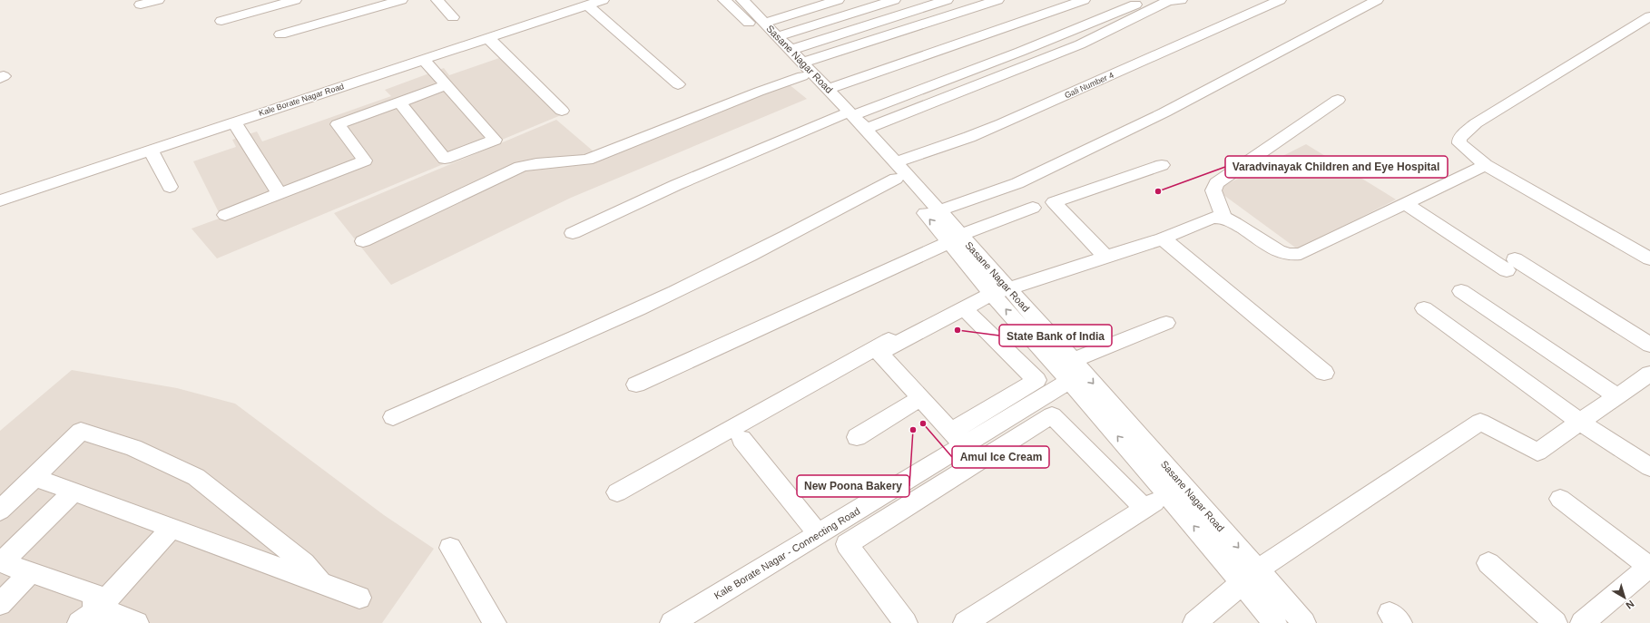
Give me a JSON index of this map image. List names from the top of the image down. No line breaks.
{"streets":{"street":["Sasane Nagar Road","Gali Number 4","Kale Borate Nagar Road","Kale Borate Nagar - Connecting Road"]},"crossings":[["Sasane Nagar Road","Gali Number 4"],["Sasane Nagar Road","Kale Borate Nagar - Connecting Road"]],"places":["Varadvinayak Children and Eye Hospital","State Bank of India","Amul Ice Cream","New Poona Bakery"],"north":"bottom right"}
